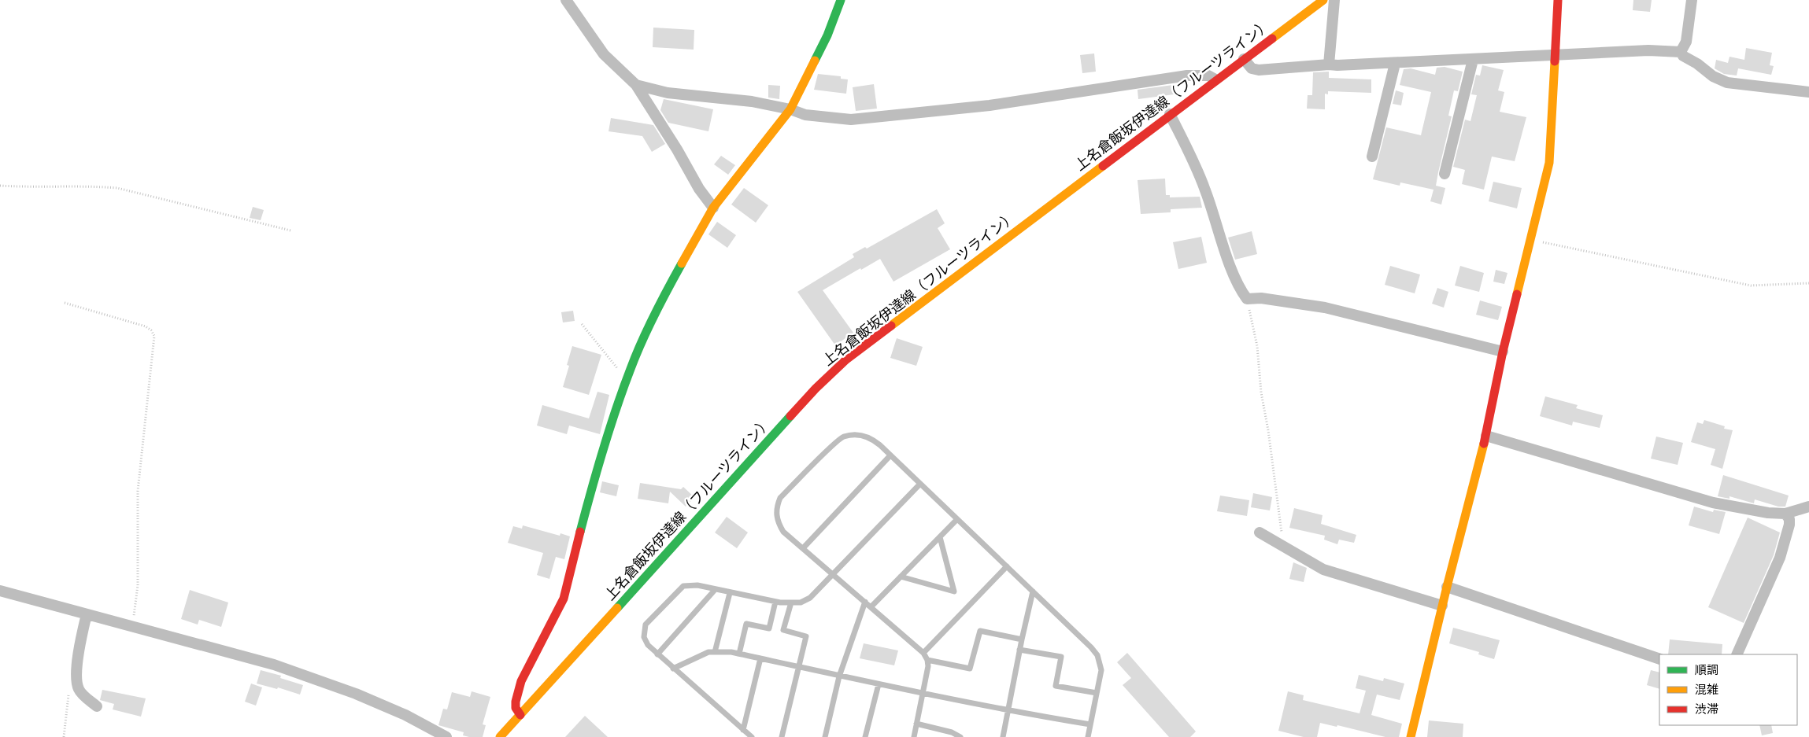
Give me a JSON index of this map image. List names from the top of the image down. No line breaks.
{"streets":{"street":["上名倉飯坂伊達線（フルーツライン）"]},"legend":["順調","混雑","渋滞"]}
